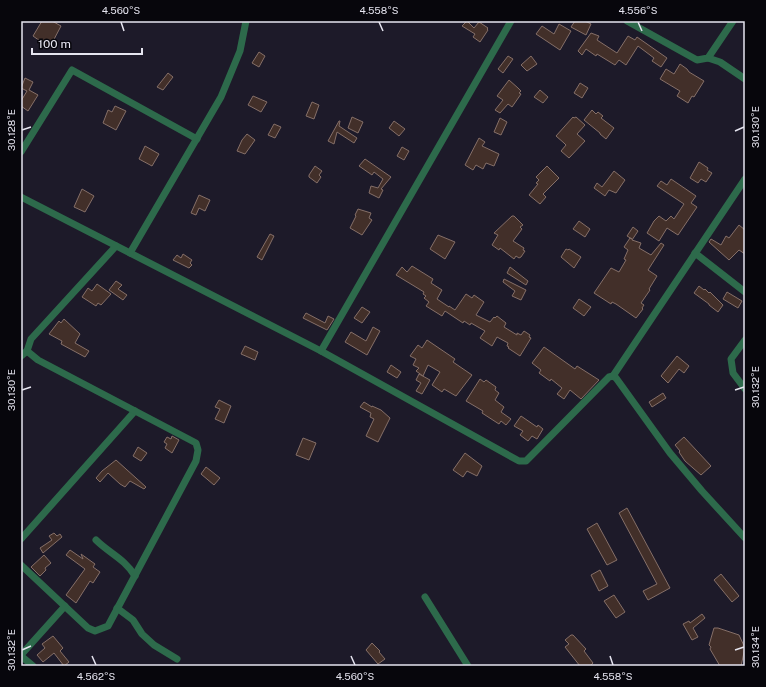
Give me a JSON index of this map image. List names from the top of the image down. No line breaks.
{"scale_bar":"100 m","coordinates":["4.560°S","4.558°S","4.556°S","30.130°E","30.128°E","30.132°E","30.134°E","4.562°S"]}
